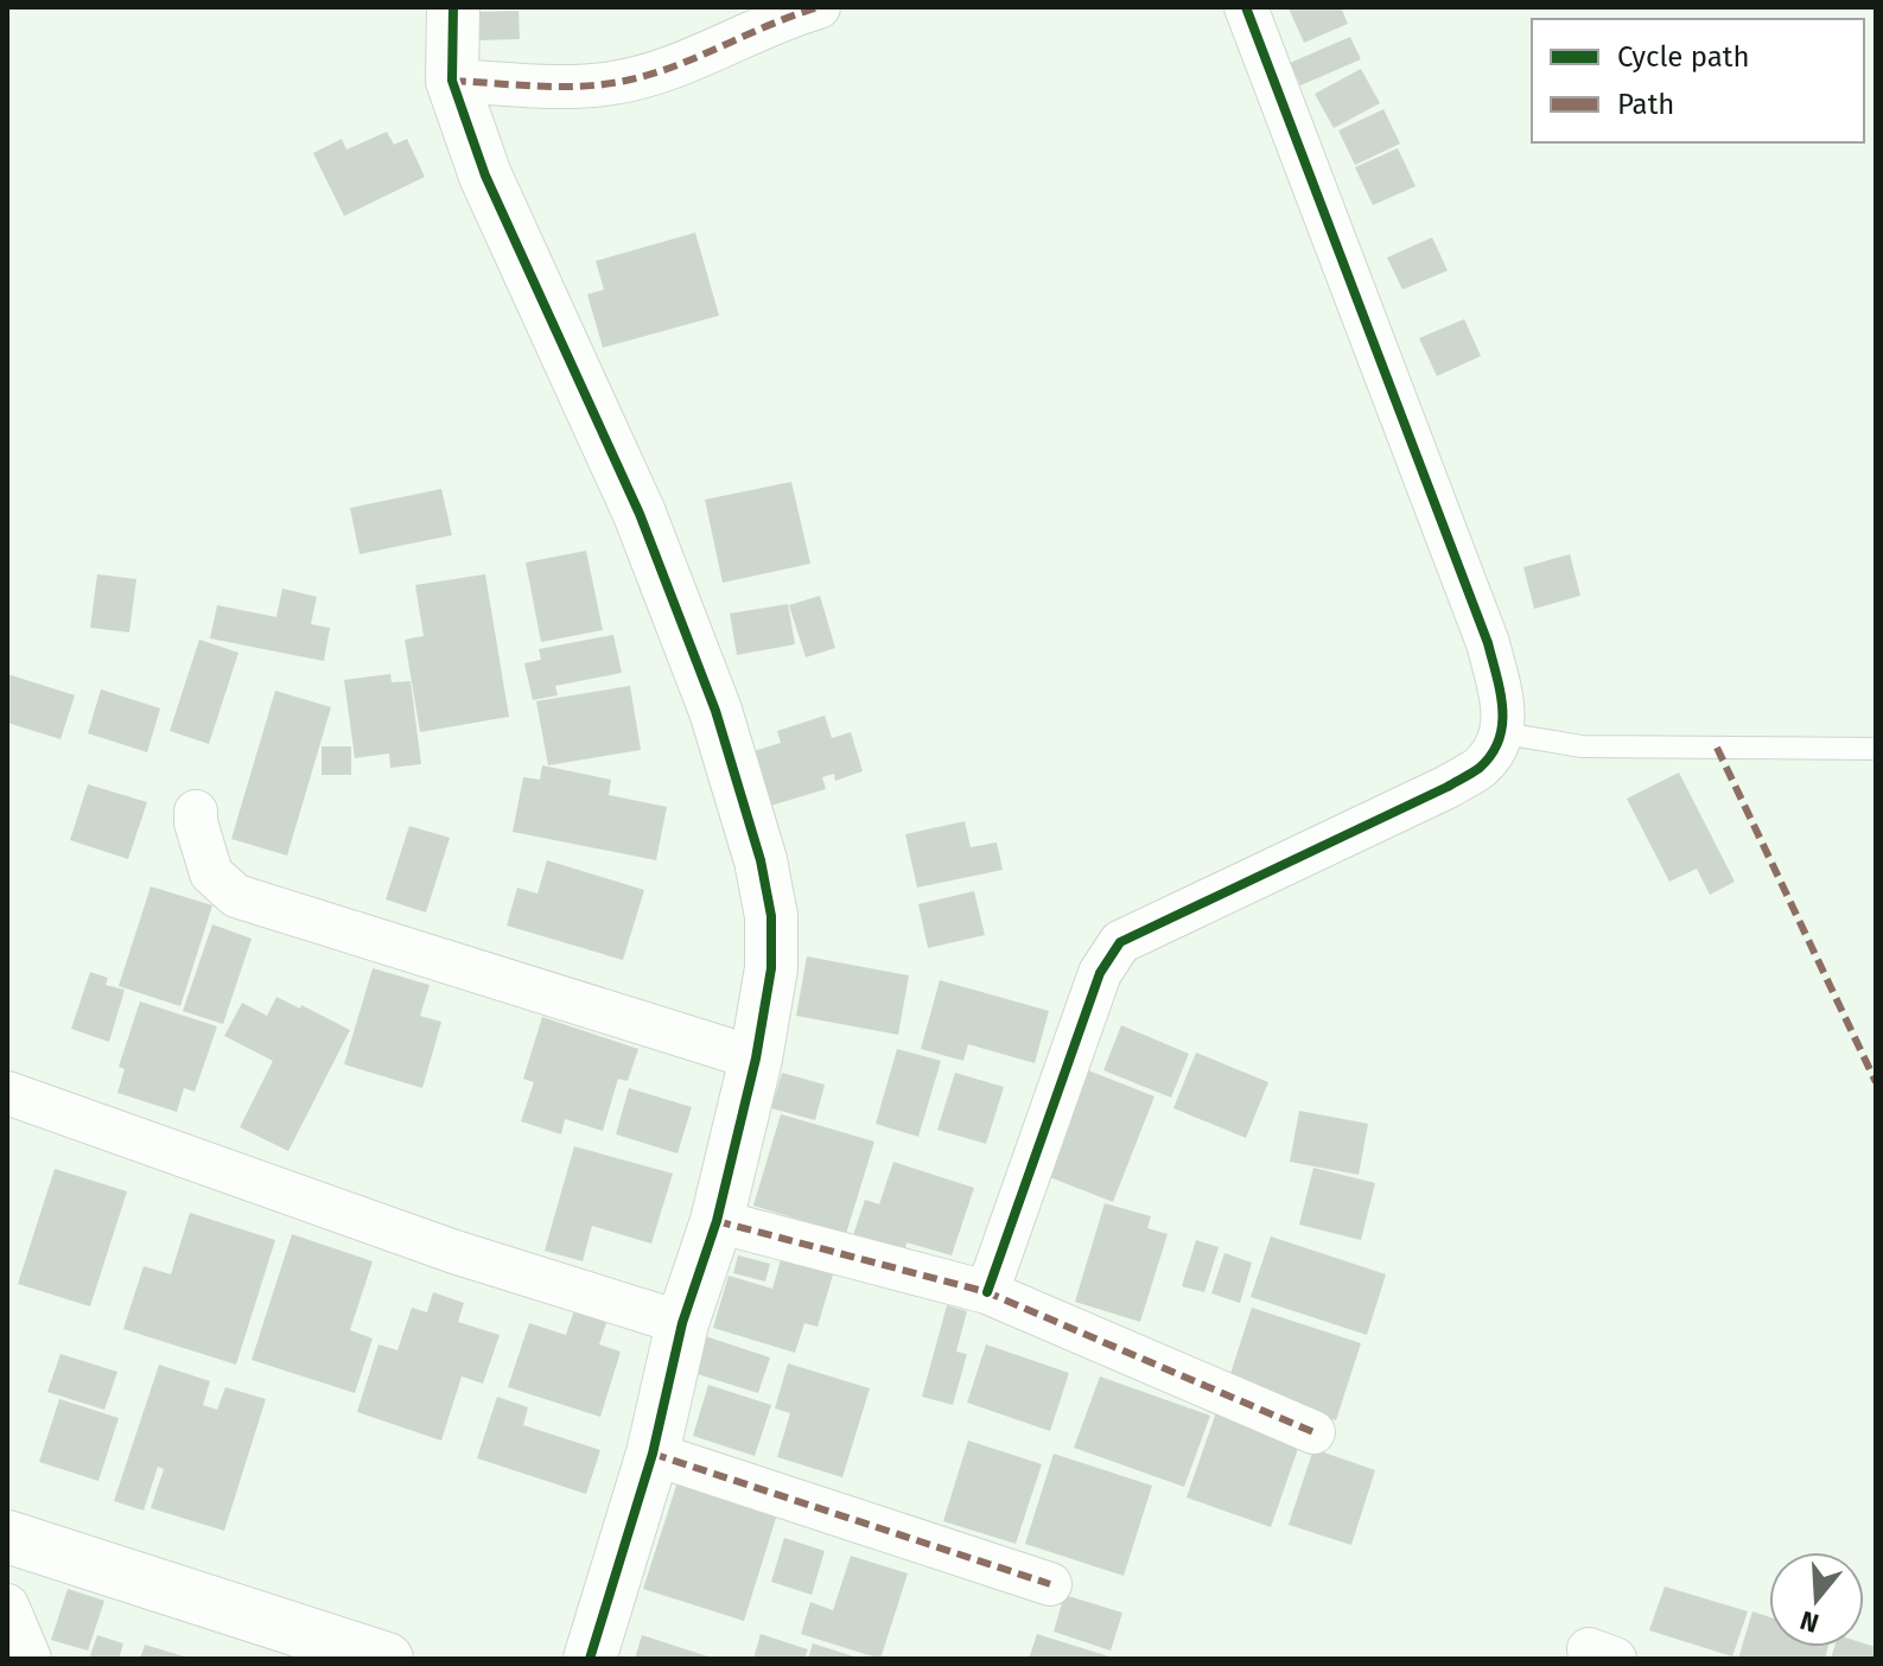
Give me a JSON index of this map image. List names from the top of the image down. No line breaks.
{"legend":["Cycle path","Path"],"north":"bottom"}
